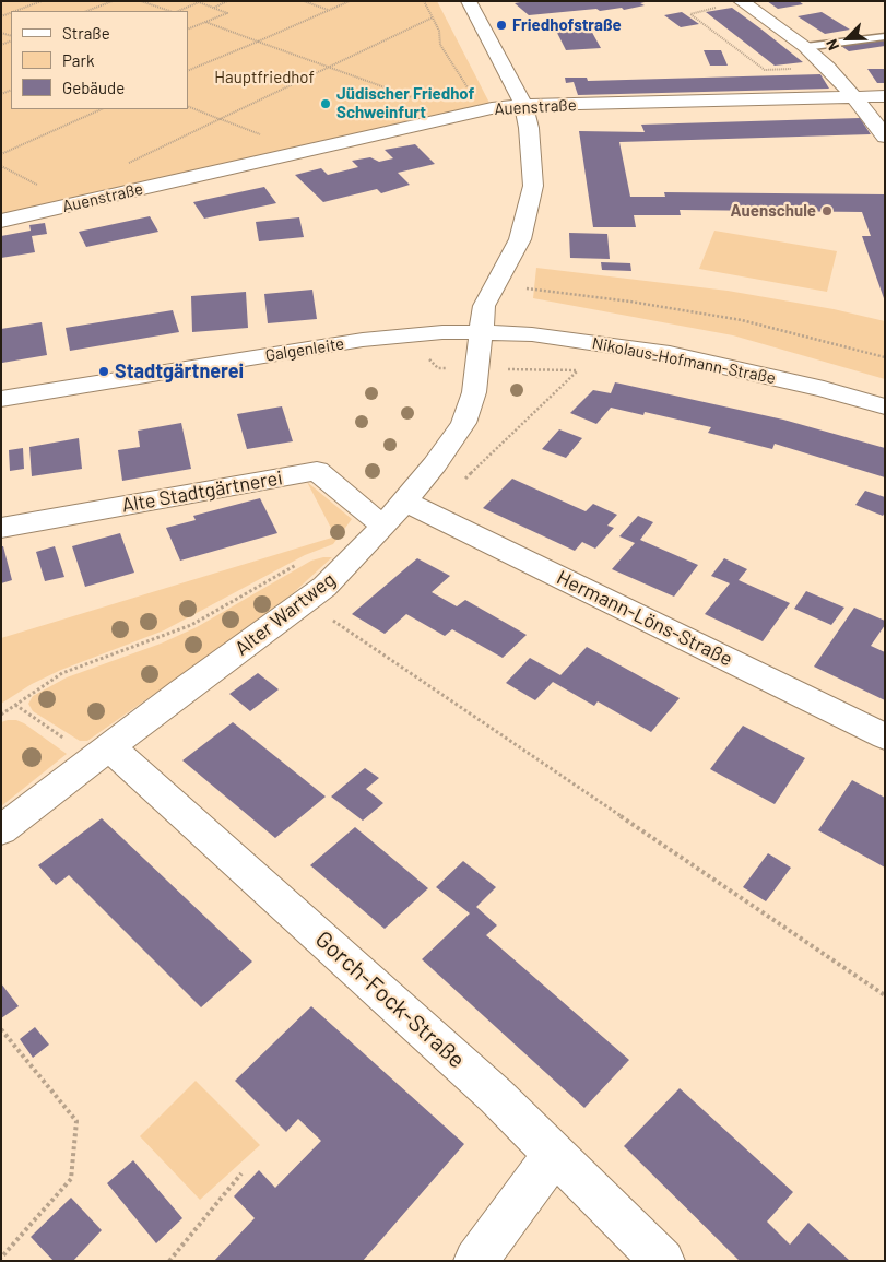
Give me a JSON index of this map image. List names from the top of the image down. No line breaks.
{"streets":{"street":["Auenstraße","Galgenleite","Nikolaus-Hofmann-Straße","Alte Stadtgärtnerei","Alter Wartweg","Hermann-Löns-Straße","Gorch-Fock-Straße"]},"crossings":[["Galgenleite","Nikolaus-Hofmann-Straße"],["Galgenleite","Alter Wartweg"],["Nikolaus-Hofmann-Straße","Alter Wartweg"],["Alte Stadtgärtnerei","Alter Wartweg"],["Alter Wartweg","Hermann-Löns-Straße"],["Alter Wartweg","Gorch-Fock-Straße"]],"parks":["Hauptfriedhof"],"places":["Friedhofstraße","Jüdischer Friedhof Schweinfurt","Auenschule","Stadtgärtnerei"],"legend":["Straße","Park","Gebäude"],"north":"bottom left"}
